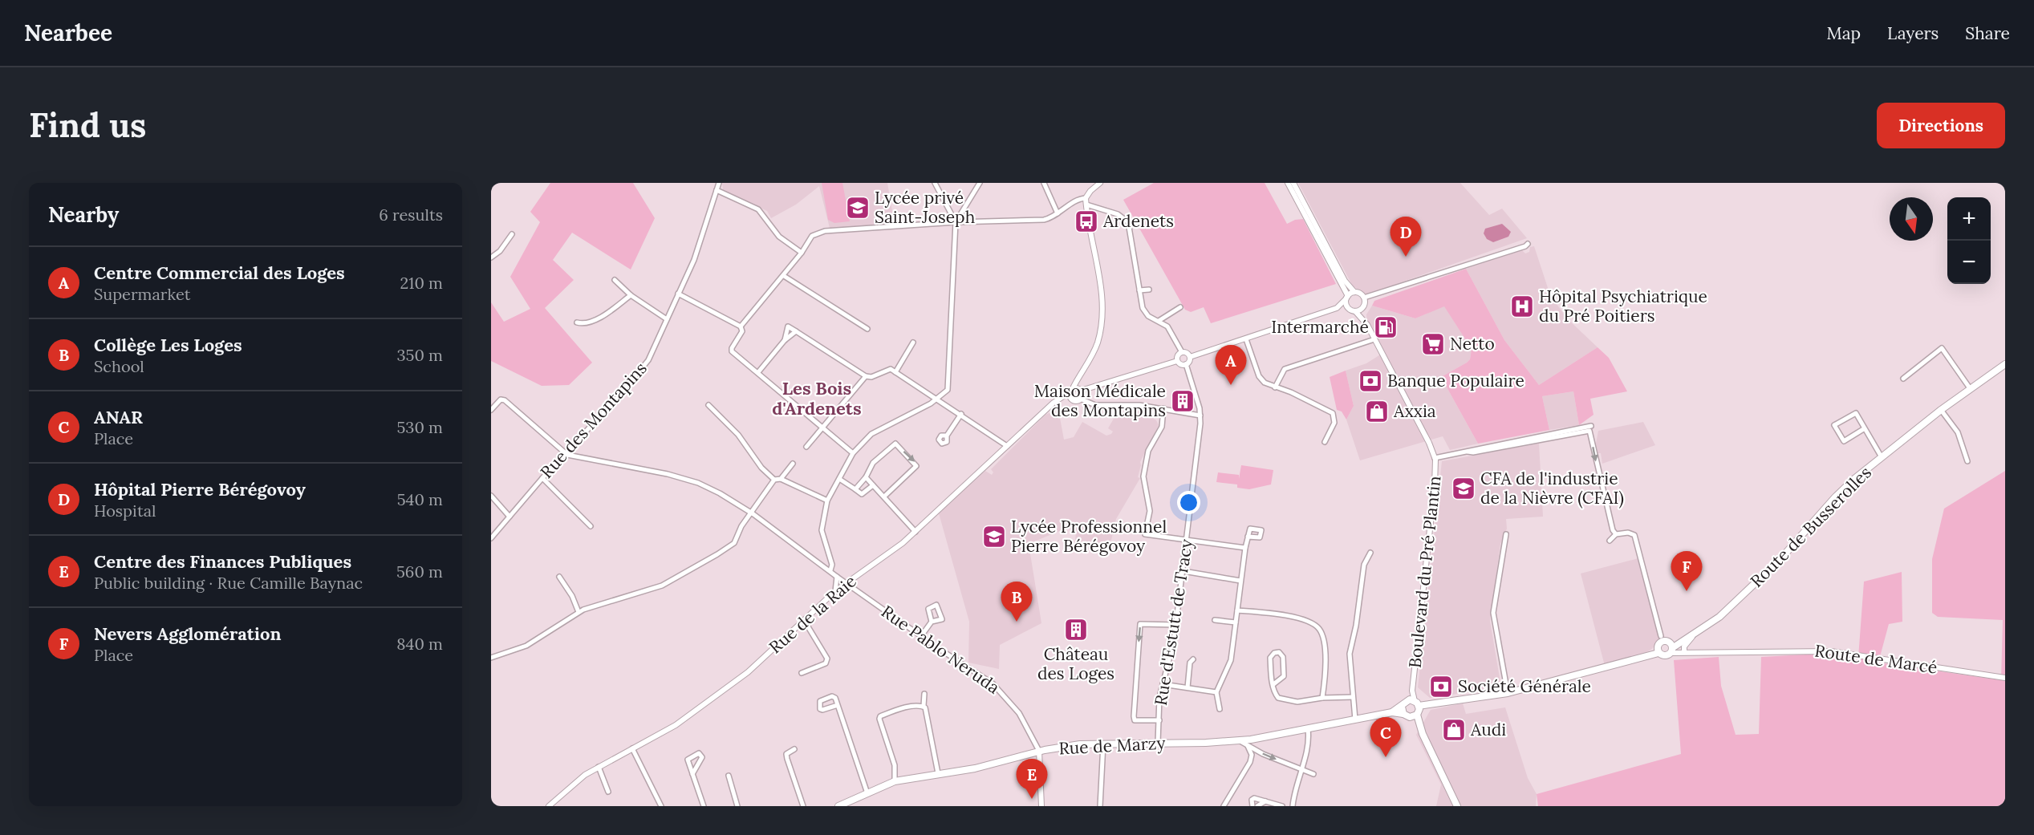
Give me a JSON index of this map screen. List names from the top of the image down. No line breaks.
{"streets":{"main road":["Route de Busserolles","Rue de Marzy"],"street":["Rue des Montapins","Boulevard du Pré Plantin","Rue de la Raie","Rue d'Estutt de Tracy","Rue Pablo Neruda","Route de Marcé"]},"crossings":[["Rue des Montapins","Rue Pablo Neruda"],["Route de Busserolles","Route de Marcé"],["Boulevard du Pré Plantin","Rue de Marzy"],["Rue de la Raie","Rue Pablo Neruda"],["Rue d'Estutt de Tracy","Rue de Marzy"],["Rue Pablo Neruda","Rue de Marzy"]],"districts":["Les Bois d'Ardenets"],"places":{"school or university":["Lycée privé Saint-Joseph","CFA de l'industrie de la Nièvre (CFAI)","Lycée Professionnel Pierre Bérégovoy"],"bus stop":["Ardenets"],"hospital":["Hôpital Psychiatrique du Pré Poitiers"],"fuel station":["Intermarché"],"supermarket":["Netto"],"bank":["Banque Populaire","Société Générale"],"building":["Maison Médicale des Montapins","Château des Loges"],"shop":["Axxia","Audi"]},"north":"bottom","page":{"header":"Nearbee","nav":["Map","Layers","Share"],"buttons":"Directions","title":"Find us","heading":["Nearby","6 results"],"map_buttons":["+","−"],"pins":["D","A","F","B","C","E"],"list":[{"mark":"A","name":"Centre Commercial des Loges","note":"Supermarket","value":"210 m"},{"mark":"B","name":"Collège Les Loges","note":"School","value":"350 m"},{"mark":"C","name":"ANAR","note":"Place","value":"530 m"},{"mark":"D","name":"Hôpital Pierre Bérégovoy","note":"Hospital","value":"540 m"},{"mark":"E","name":"Centre des Finances Publiques","note":"Public building · Rue Camille Baynac","value":"560 m"},{"mark":"F","name":"Nevers Agglomération","note":"Place","value":"840 m"}]}}
